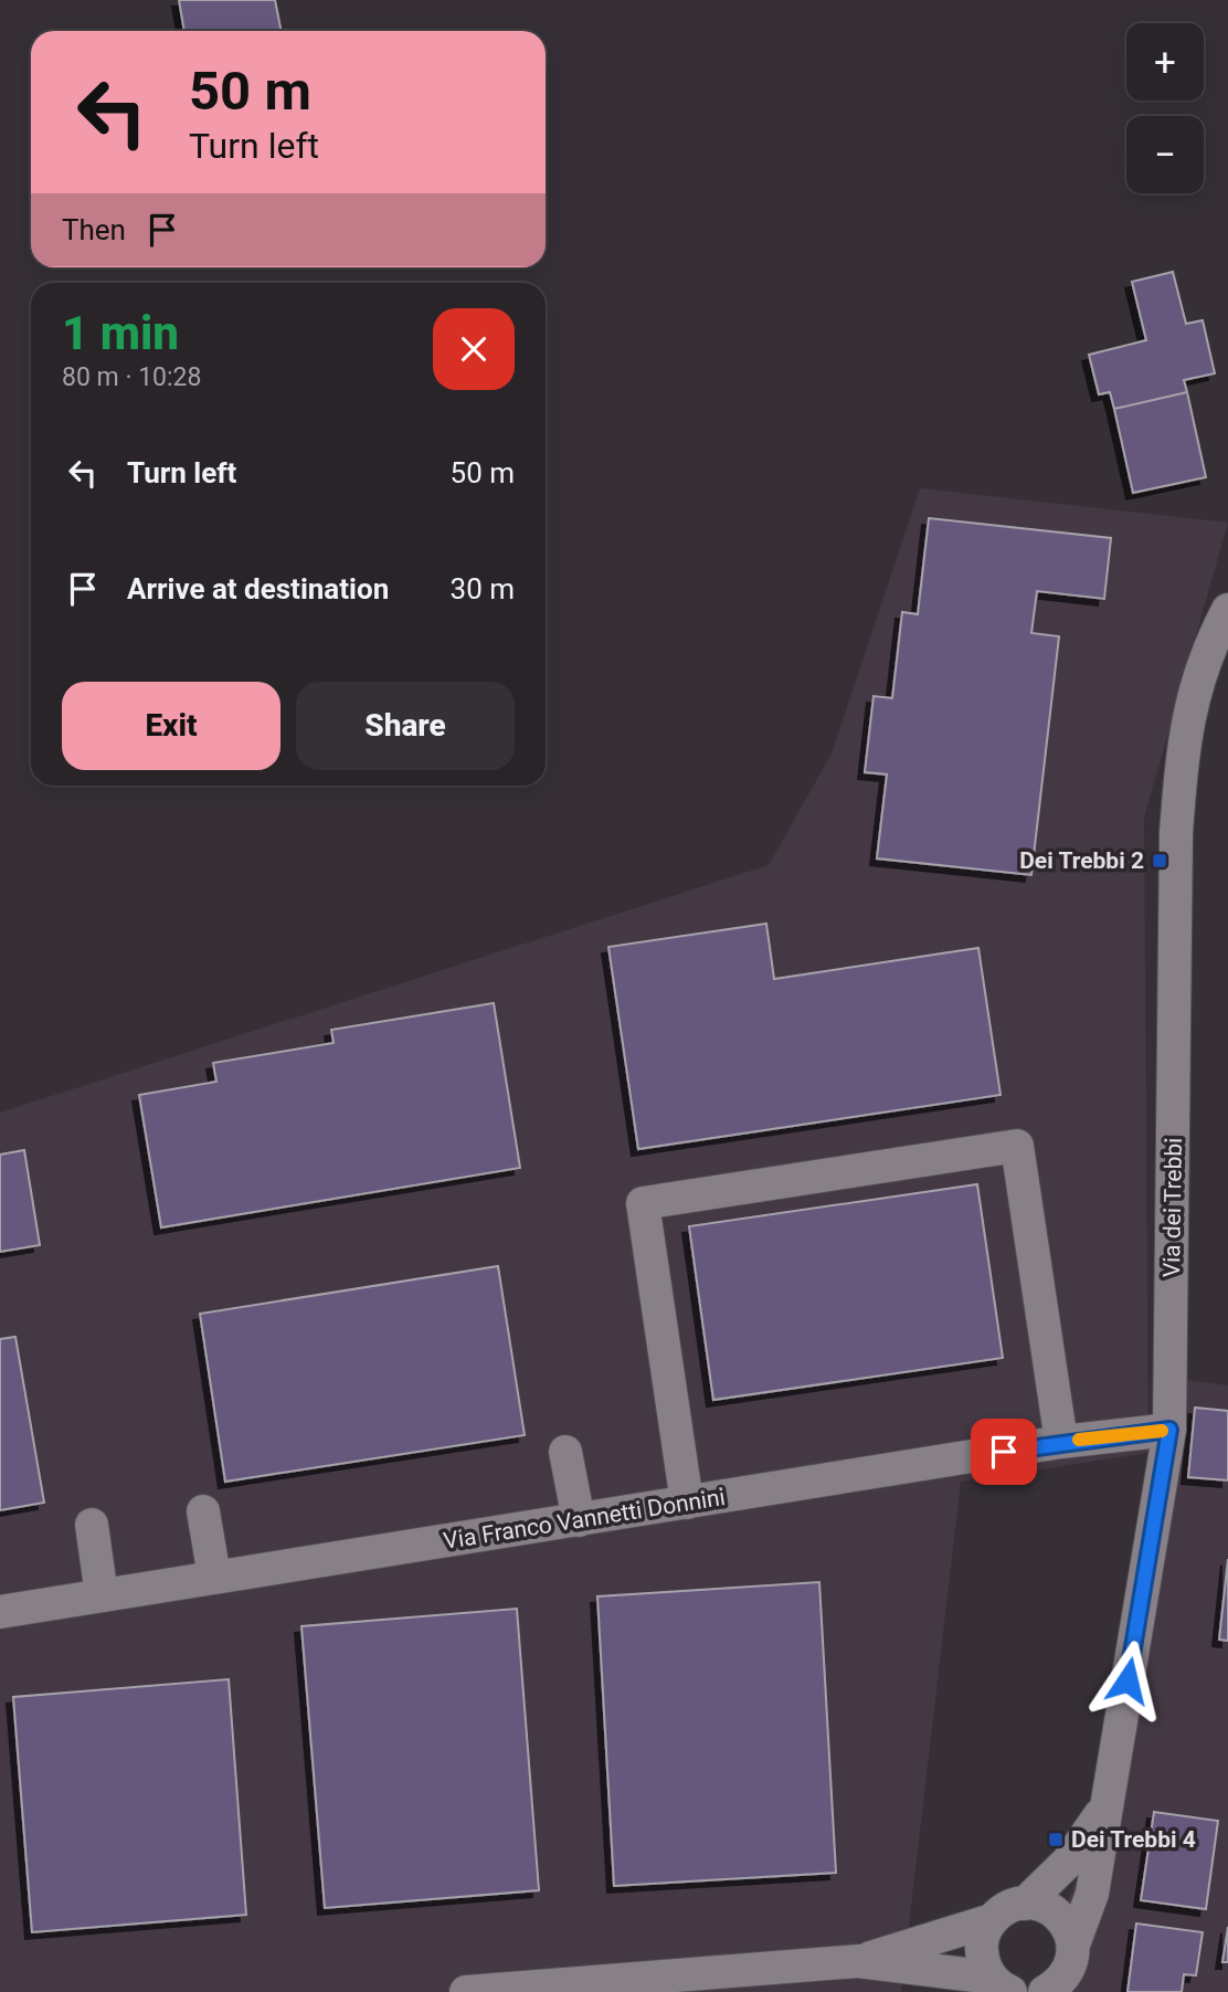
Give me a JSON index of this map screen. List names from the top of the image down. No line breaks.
{"streets":{"street":["Via dei Trebbi","Via Franco Vannetti Donnini"]},"crossings":[["Via dei Trebbi","Via Franco Vannetti Donnini"]],"places":{"transit":["Dei Trebbi 2","Dei Trebbi 4"]},"page":{"map_buttons":["+","−"],"turn":["50 m","Turn left"],"then":"Then","heading":["1 min","80 m · 10:28"],"list":[{"name":"Turn left","value":"50 m"},{"name":"Arrive at destination","value":"30 m"}],"buttons":["Exit","Share"]}}
